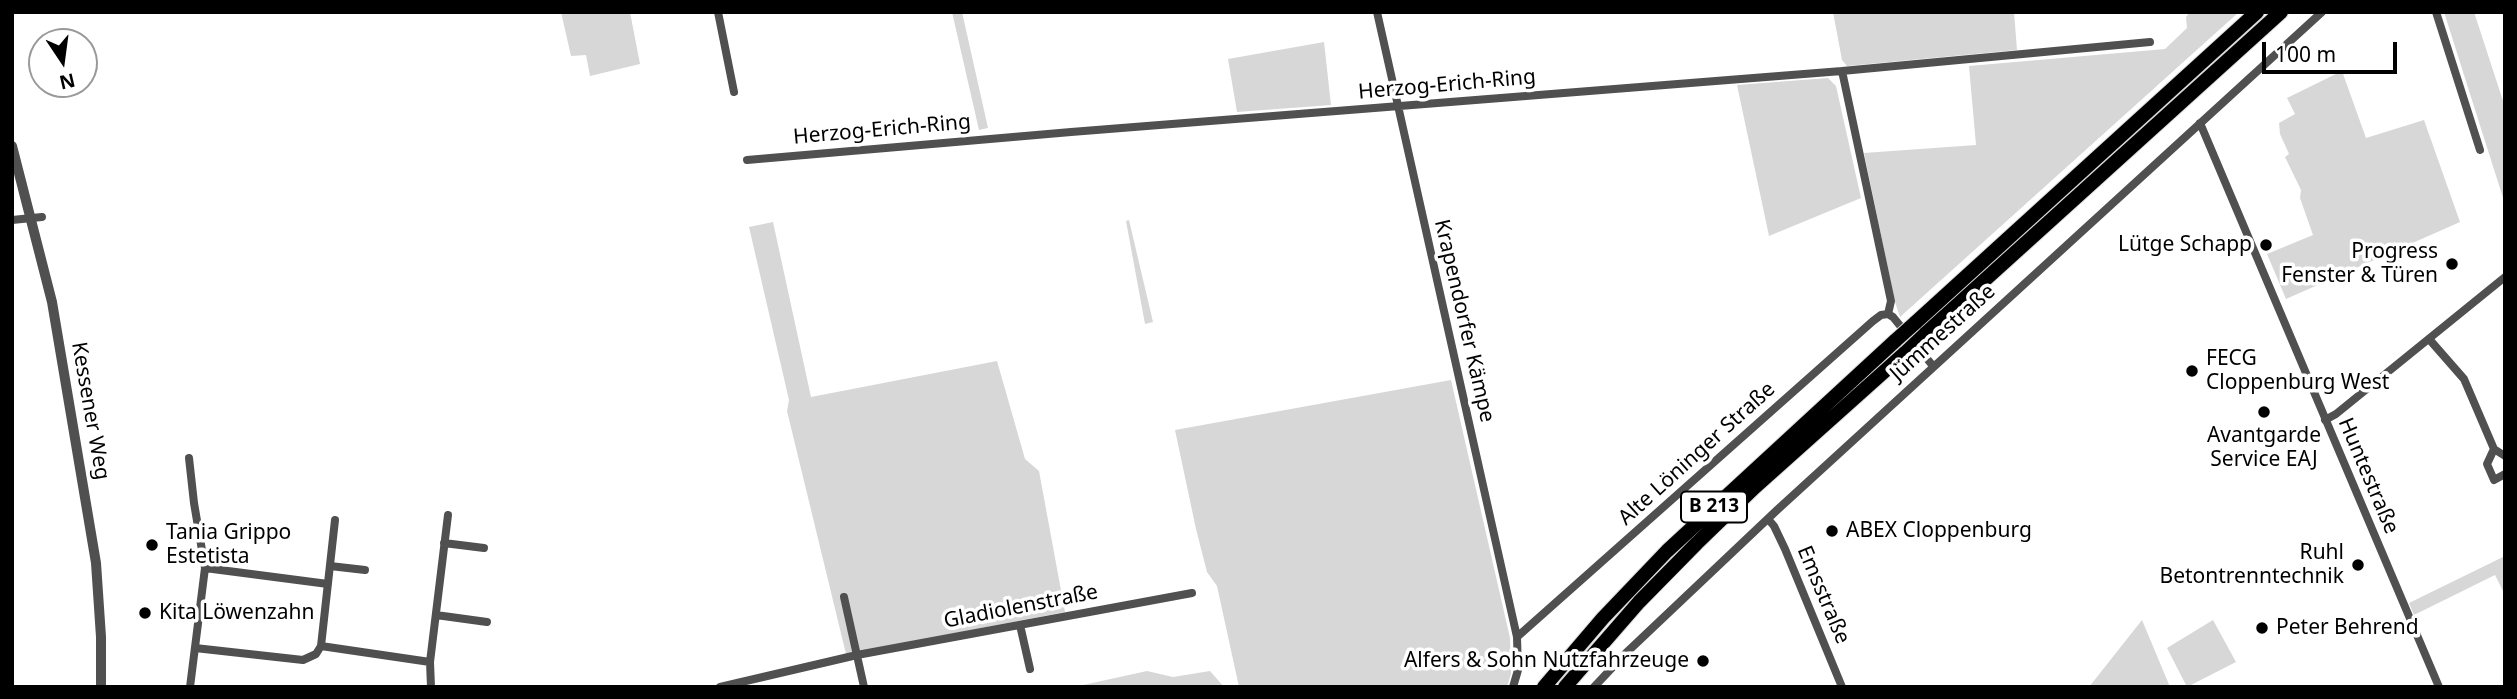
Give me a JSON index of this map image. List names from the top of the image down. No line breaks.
{"streets":{"highway":["B 213"],"street":["Herzog-Erich-Ring","Krapendorfer Kämpe","Jümmestraße","Kessener Weg","Alte Löninger Straße","Huntestraße","Emsstraße","Gladiolenstraße"]},"crossings":[["Herzog-Erich-Ring","Krapendorfer Kämpe"],["Krapendorfer Kämpe","Alte Löninger Straße"],["Jümmestraße","Huntestraße"],["Jümmestraße","Emsstraße"]],"places":["Lütge Schapp","Progress Fenster & Türen","FECG Cloppenburg West","Avantgarde Service EAJ","ABEX Cloppenburg","Tania Grippo Estetista","Ruhl Betontrenntechnik","Kita Löwenzahn","Peter Behrend","Alfers & Sohn Nutzfahrzeuge"],"scale_bar":"100 m","north":"bottom"}
